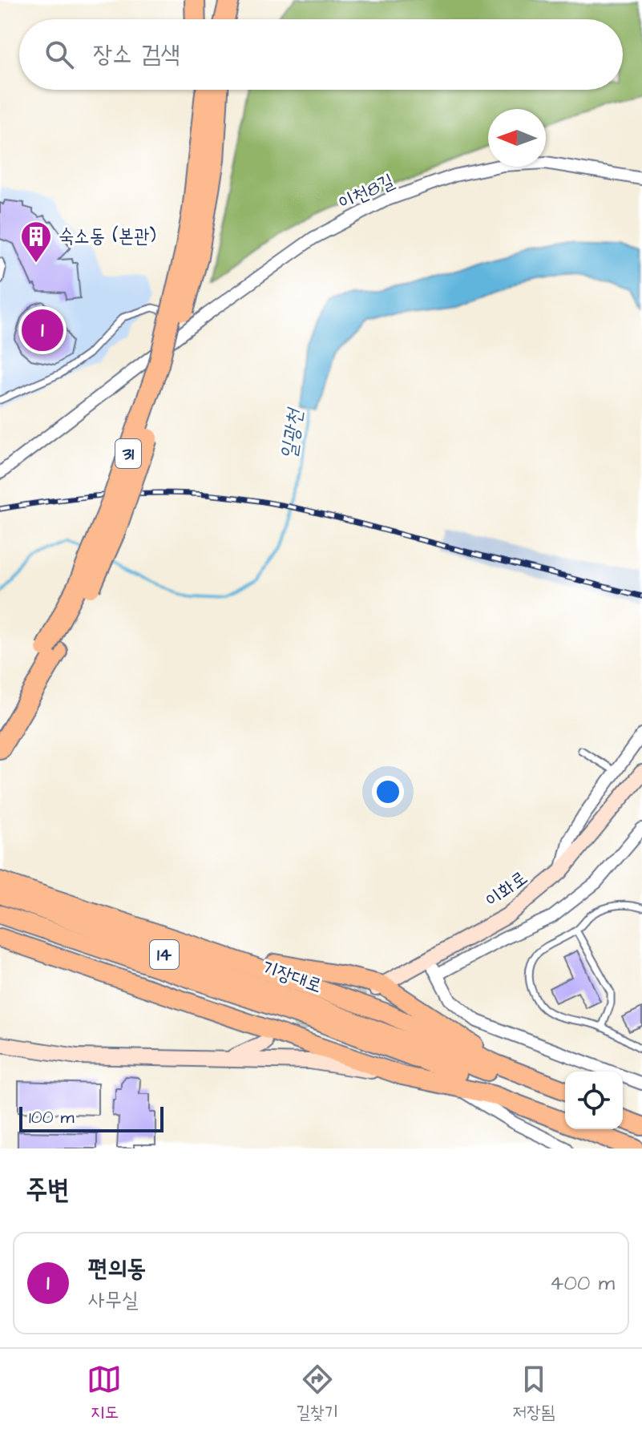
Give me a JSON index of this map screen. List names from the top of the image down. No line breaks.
{"streets":{"highway":["31"],"main road":["이화로","14","기장대로"],"street":["이천8길"]},"water":["일광천"],"places":{"building":["숙소동 (본관)"]},"scale_bar":"100 m","north":"left","page":{"search":"장소 검색","pins":"1","scale":"100 m","heading":"주변","list":[{"mark":"1","name":"편의동","note":"사무실","value":"400 m"}],"nav":["지도","길찾기","저장됨"]}}
